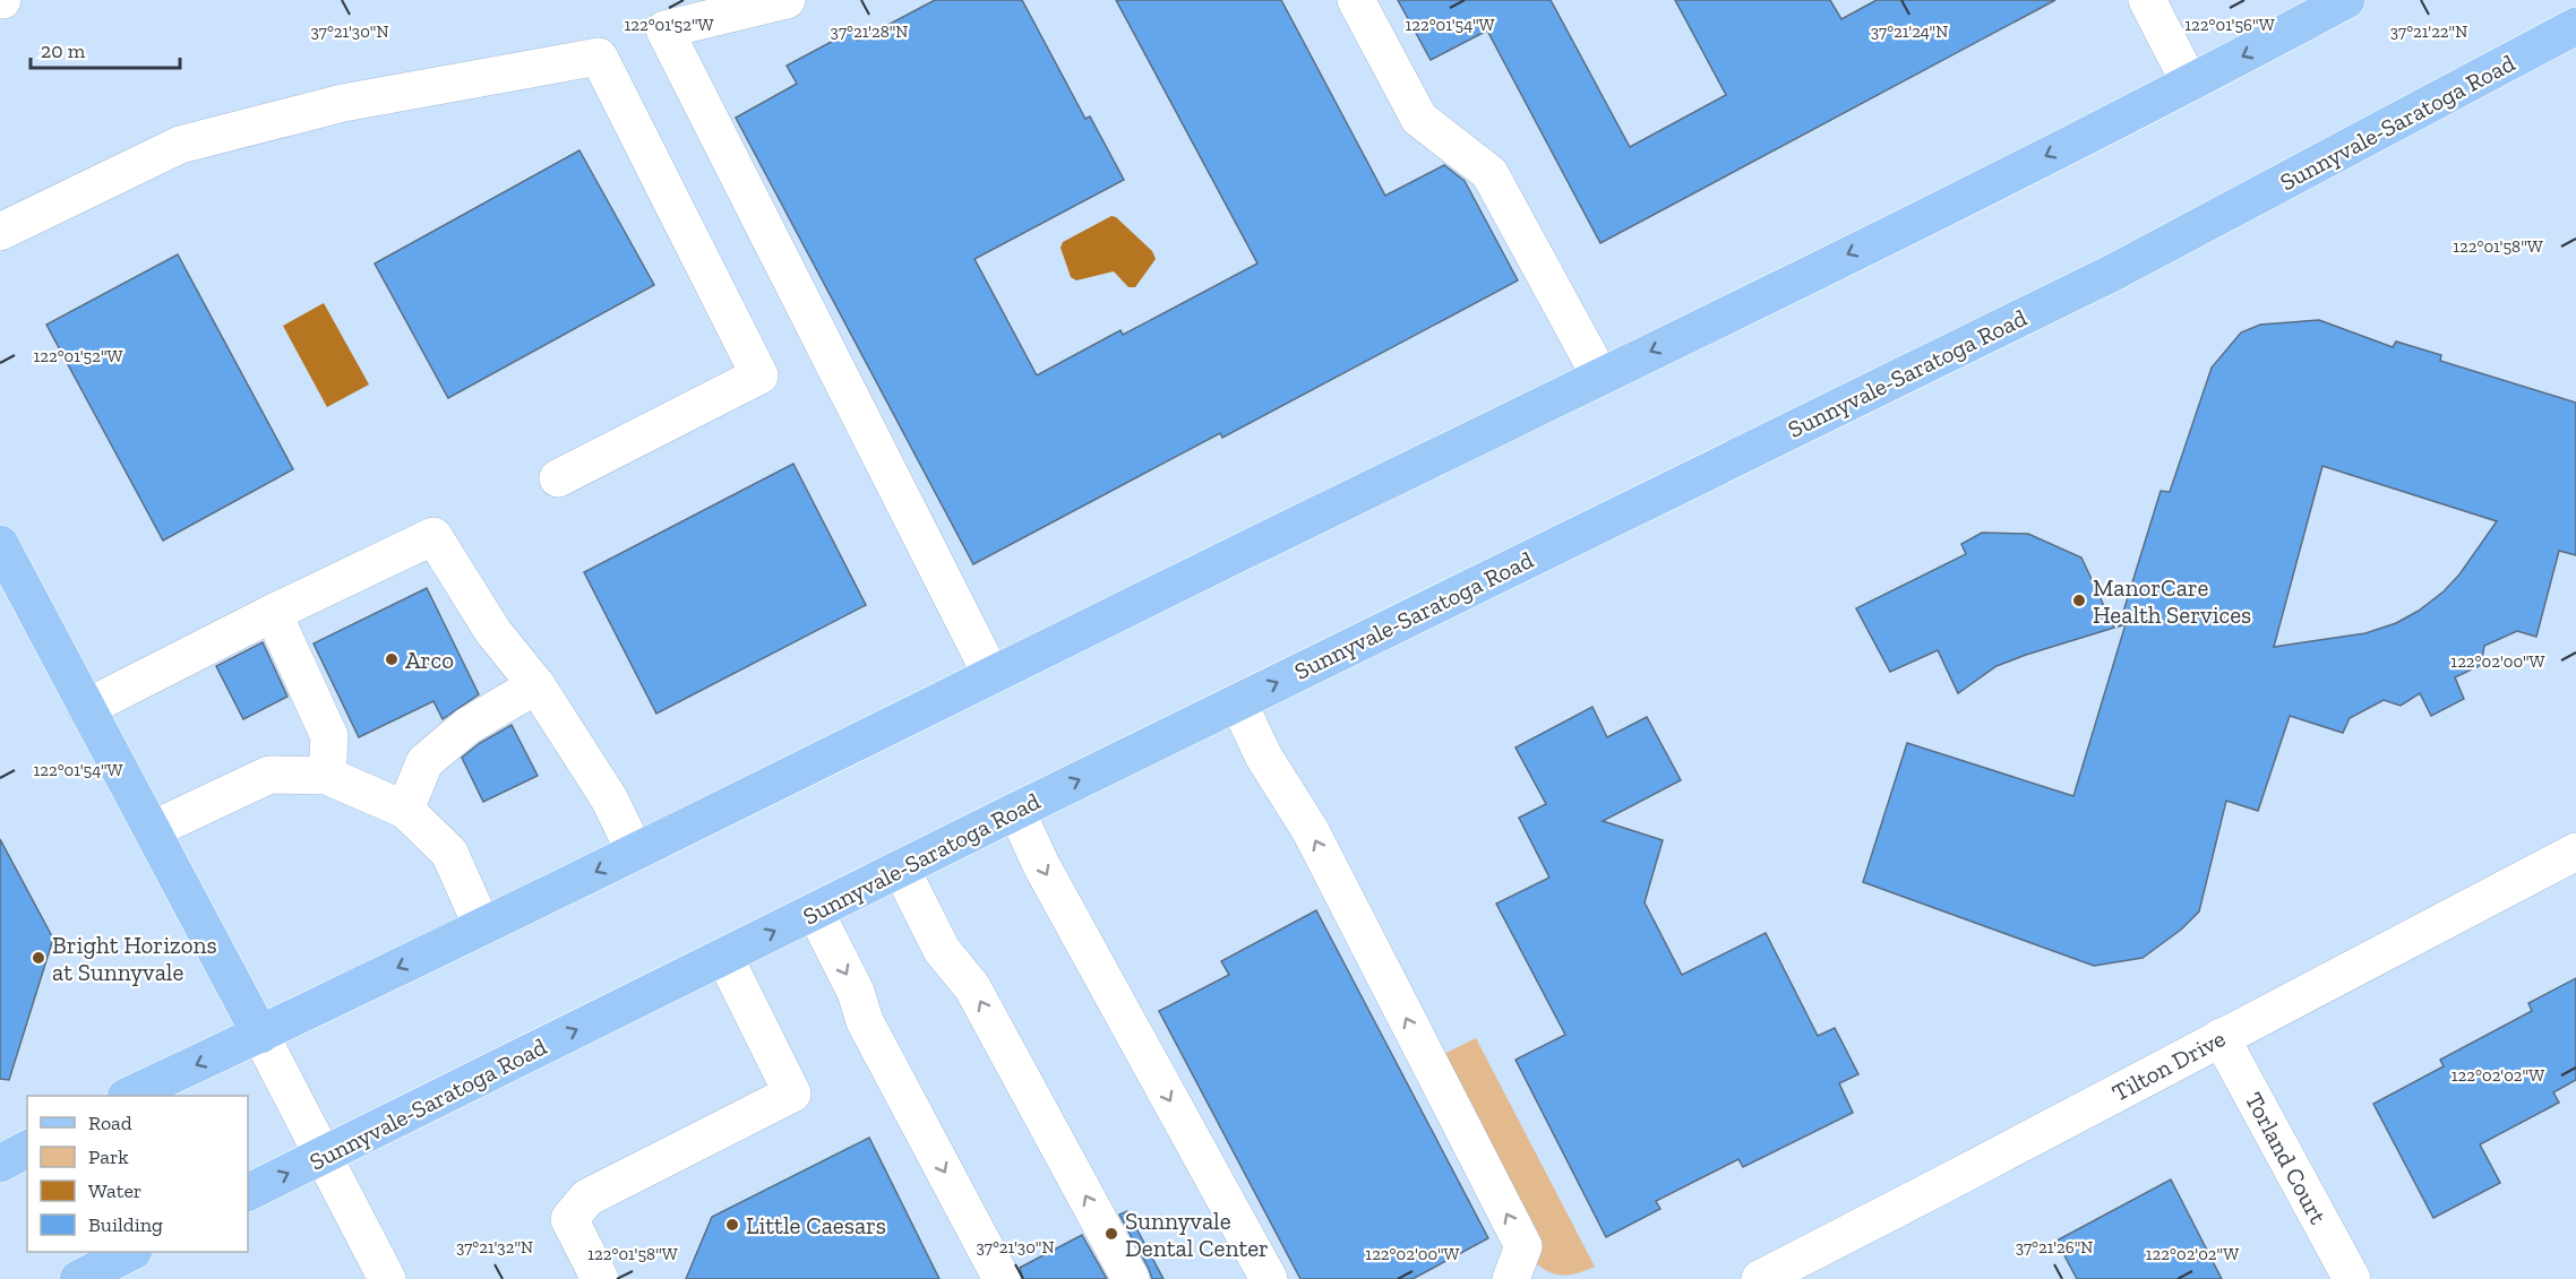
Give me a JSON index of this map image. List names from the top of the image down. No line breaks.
{"streets":{"main road":["Sunnyvale-Saratoga Road"],"street":["Tilton Drive","Torland Court"]},"crossings":[["Tilton Drive","Torland Court"]],"places":["ManorCare Health Services","Arco","Bright Horizons at Sunnyvale","Little Caesars","Sunnyvale Dental Center"],"legend":["Road","Park","Water","Building"],"scale_bar":"20 m","coordinates":["122°01'56\"W","122°01'52\"W","122°01'54\"W","37°21'30\"N","37°21'28\"N","37°21'24\"N","37°21'22\"N","122°01'58\"W","122°02'00\"W","122°02'02\"W","37°21'32\"N","37°21'26\"N"]}
